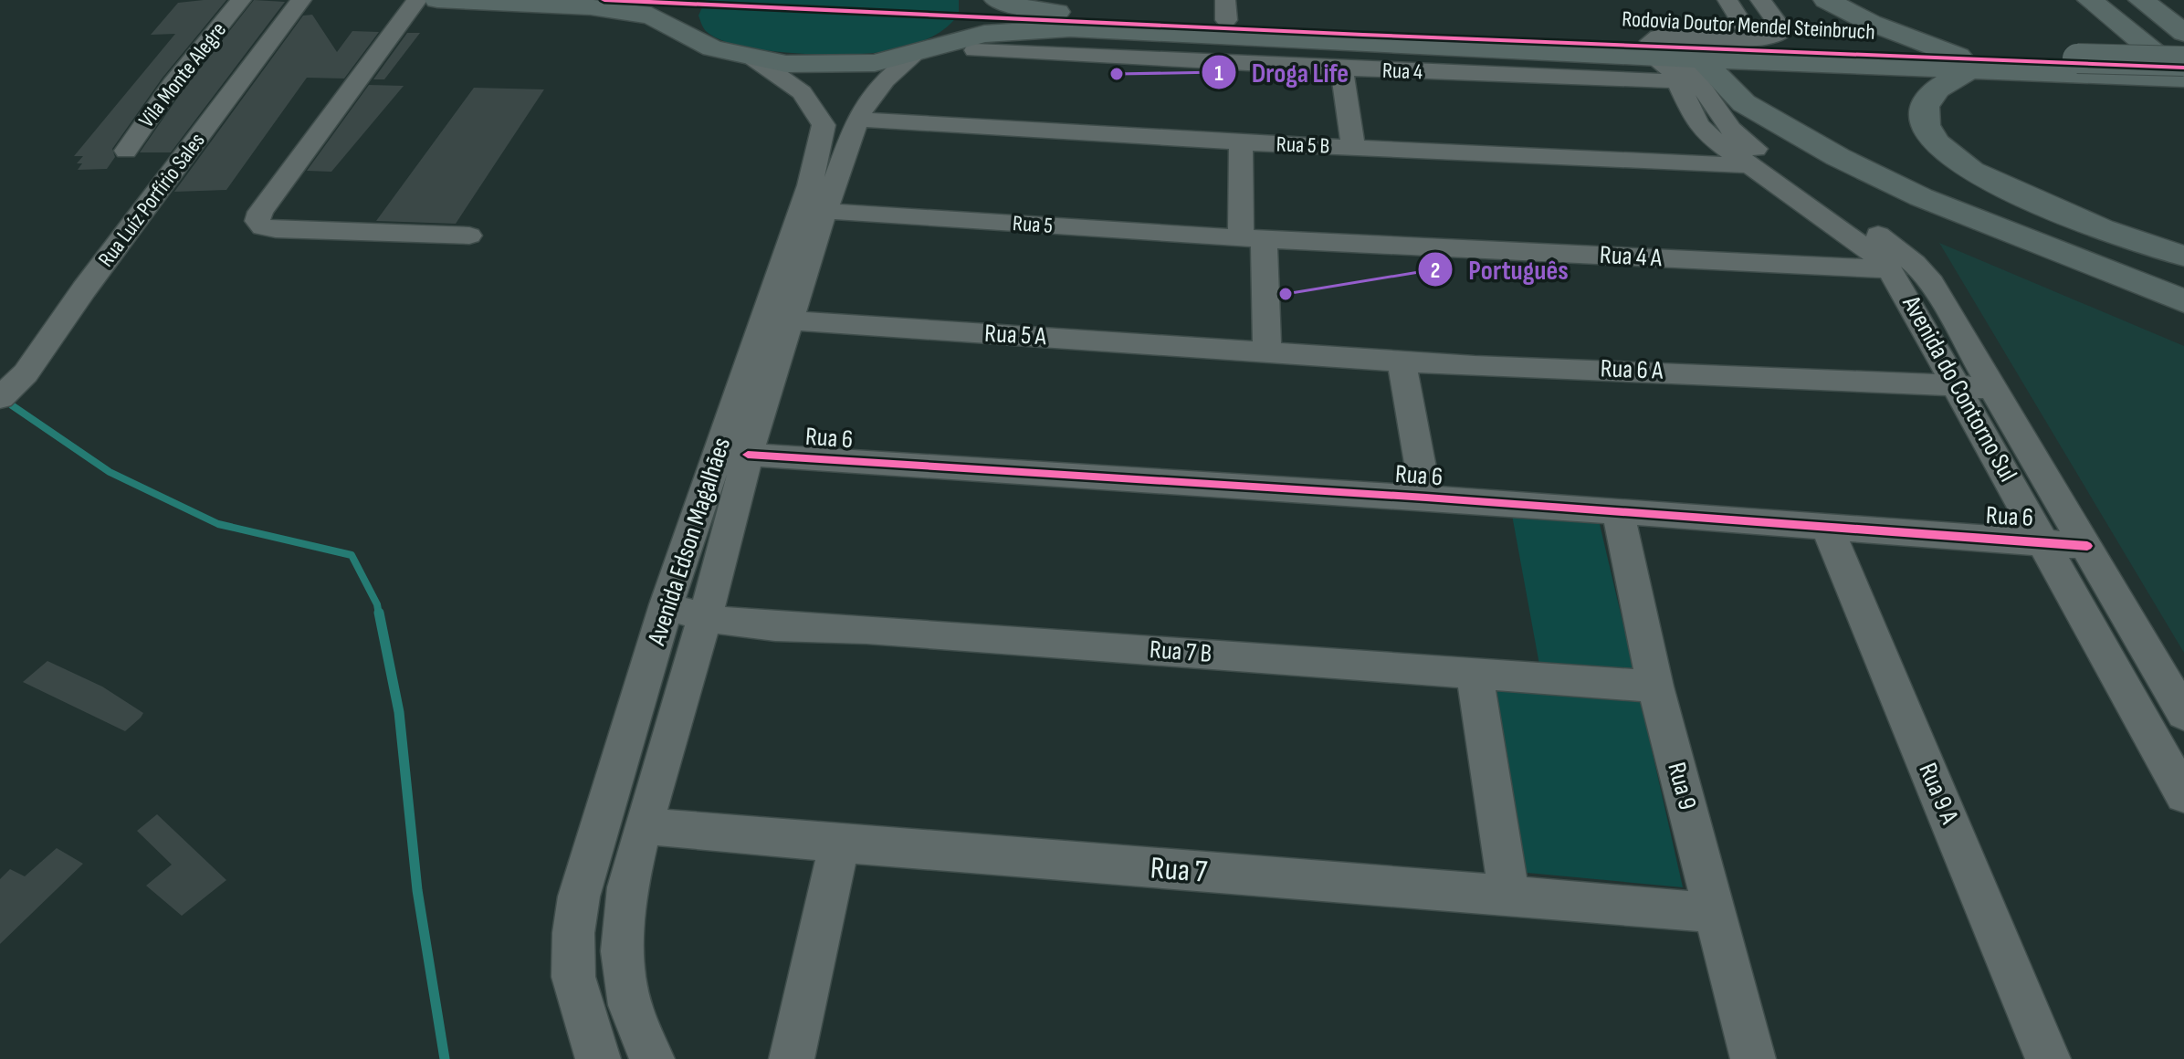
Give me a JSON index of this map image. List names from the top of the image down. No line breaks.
{"streets":{"highway":["Rodovia Doutor Mendel Steinbruch"],"street":["Rua 4","Vila Monte Alegre","Rua 5 B","Rua Luíz Porfírio Sales","Rua 5","Rua 4 A","Rua 5 A","Rua 6 A","Avenida do Contorno Sul","Rua 6","Avenida Edson Magalhães","Rua 7 B","Rua 9","Rua 9 A","Rua 7"]},"crossings":[["Rodovia Doutor Mendel Steinbruch","Rua 4"],["Rodovia Doutor Mendel Steinbruch","Avenida do Contorno Sul"],["Rodovia Doutor Mendel Steinbruch","Avenida Edson Magalhães"],["Rua 4","Avenida do Contorno Sul"],["Rua 5 B","Avenida do Contorno Sul"],["Rua 5 B","Avenida Edson Magalhães"],["Rua 5","Rua 4 A"],["Rua 5","Avenida Edson Magalhães"],["Rua 4 A","Avenida do Contorno Sul"],["Rua 5 A","Rua 6 A"],["Rua 5 A","Avenida Edson Magalhães"],["Rua 6 A","Avenida do Contorno Sul"],["Avenida do Contorno Sul","Rua 6"],["Rua 6","Avenida Edson Magalhães"],["Rua 6","Rua 9"],["Rua 6","Rua 9 A"],["Avenida Edson Magalhães","Rua 7 B"],["Avenida Edson Magalhães","Rua 7"],["Rua 7 B","Rua 9"],["Rua 9","Rua 7"]],"places":["Droga Life","Português"]}
